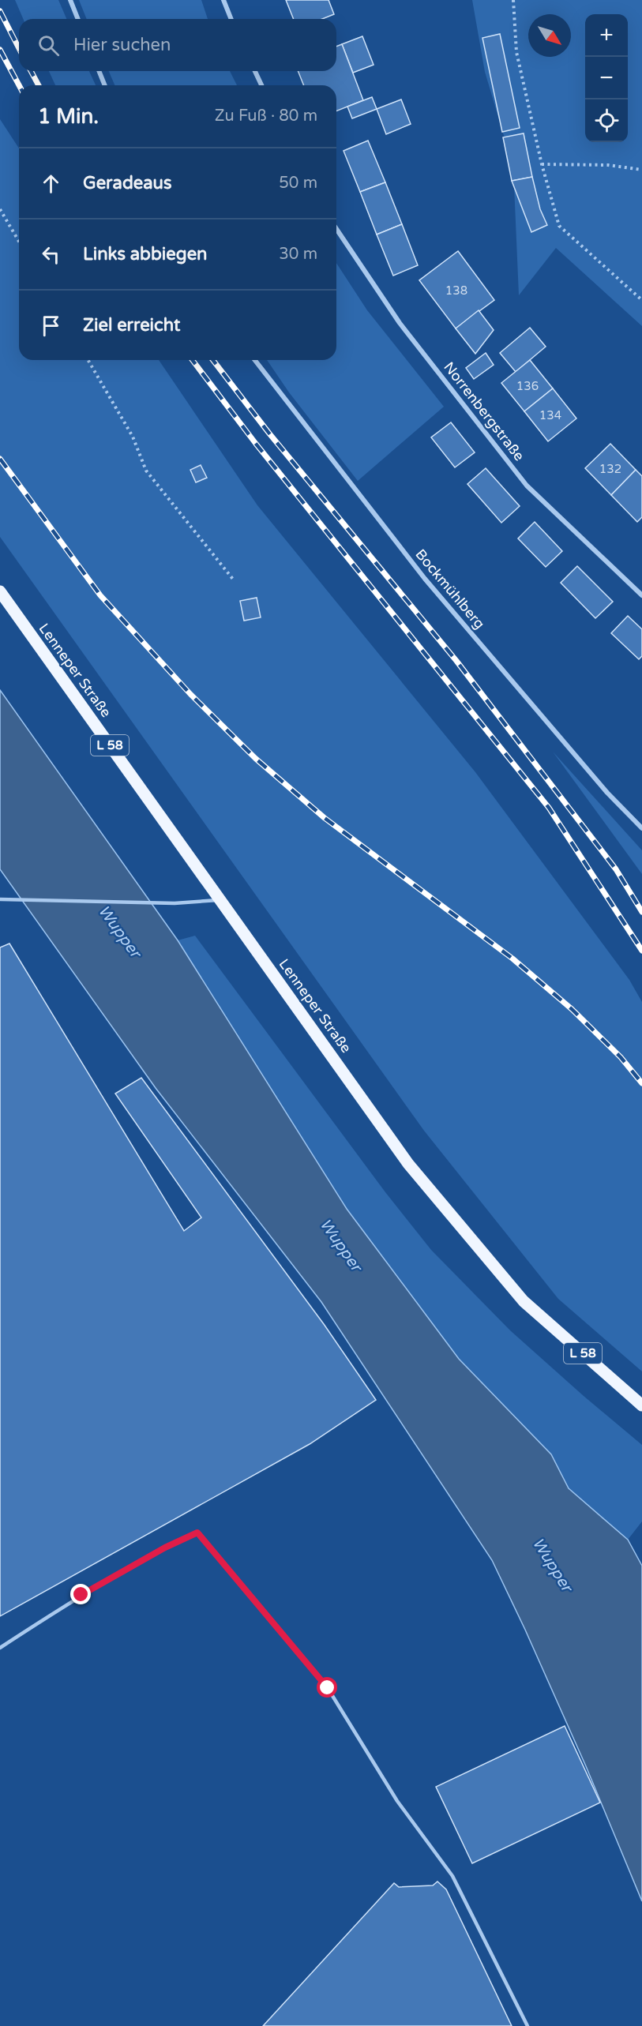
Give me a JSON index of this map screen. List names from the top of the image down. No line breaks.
{"streets":{"main road":["Lenneper Straße","L 58"],"street":["Norrenbergstraße","Bockmühlberg"]},"water":["Wupper"],"house_numbers":["138","136","134","132"],"north":"bottom right","page":{"map_buttons":["+","−"],"search":"Hier suchen","heading":["1 Min.","Zu Fuß · 80 m"],"list":[["Geradeaus","50 m"],["Links abbiegen","30 m"],"Ziel erreicht"]}}
